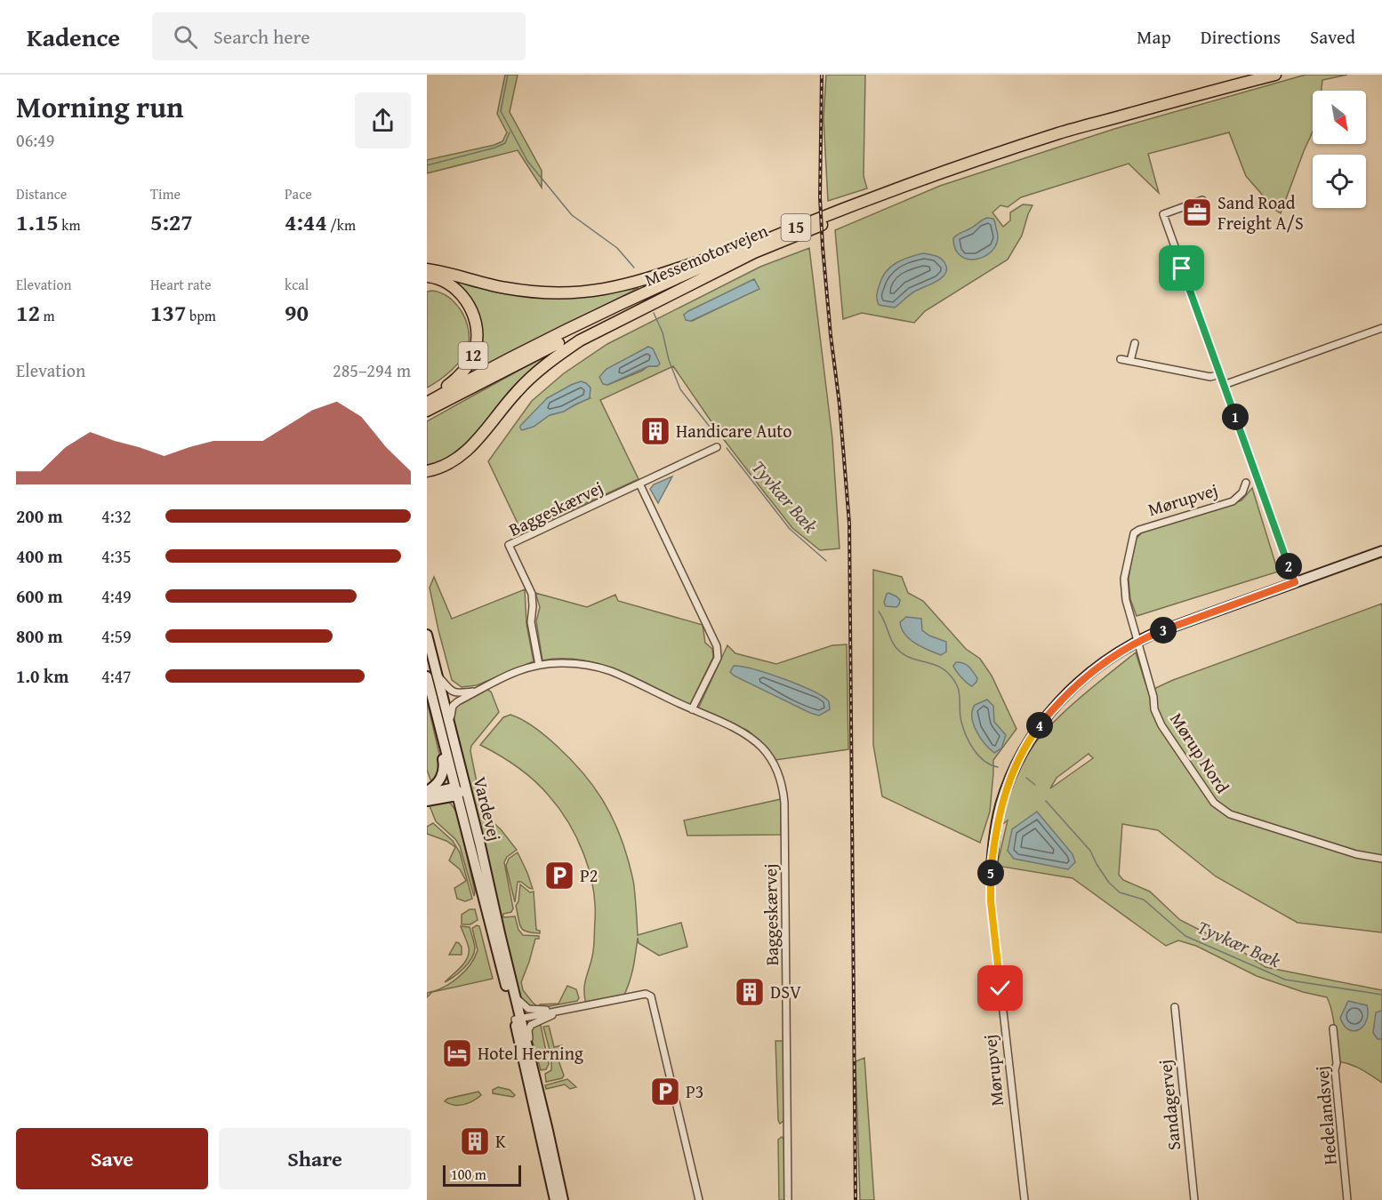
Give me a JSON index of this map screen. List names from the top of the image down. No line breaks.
{"streets":{"highway":["15","Messemotorvejen","12"],"street":["Mørupvej","Baggeskærvej","Mørup Nord","Vardevej","Sandagervej","Hedelandsvej"]},"crossings":[["Mørupvej","Mørup Nord"],["Baggeskærvej","Vardevej"]],"water":["Tyvkær Bæk"],"places":{"office":["Sand Road Freight A/S"],"building":["Handicare Auto","DSV","K"],"parking":["P2","P3"],"hotel":["Hotel Herning"]},"scale_bar":"100 m","north":"bottom right","page":{"header":"Kadence","search":"Search here","nav":["Map","Directions","Saved"],"heading":["Morning run","06:49"],"stats":[["Distance","1.15 km"],["Time","5:27"],["Pace","4:44 /km"],["Elevation","12 m"],["Heart rate","137 bpm"],["kcal","90"]],"chart":["Elevation","285–294 m"],"pins":["1","2","3","4","5"],"list":[{"name":"200 m","note":"4:32"},{"name":"400 m","note":"4:35"},{"name":"600 m","note":"4:49"},{"name":"800 m","note":"4:59"},{"name":"1.0 km","note":"4:47"}],"buttons":["Save","Share"],"scale":"100 m"}}
